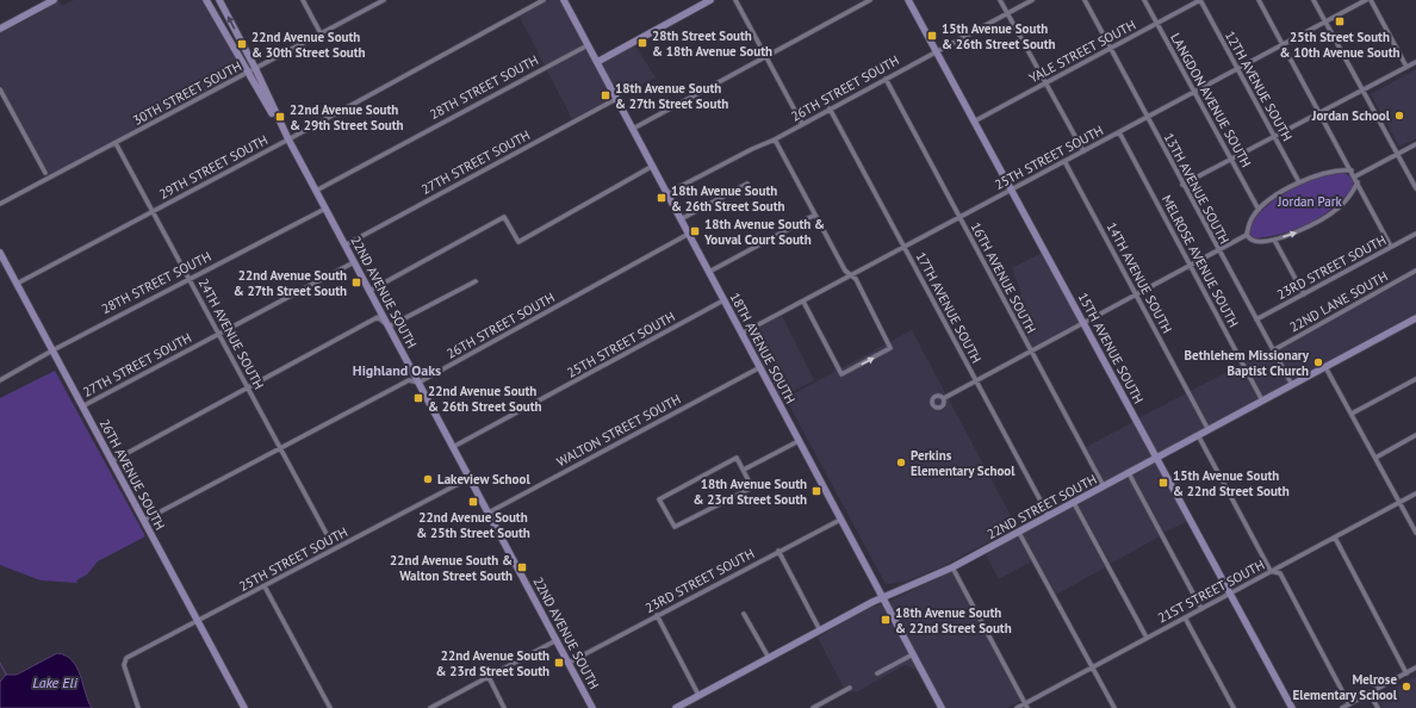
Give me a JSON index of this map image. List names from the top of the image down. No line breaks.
{"streets":{"street":["YALE STREET SOUTH","12TH AVENUE SOUTH","28TH STREET SOUTH","26TH STREET SOUTH","30TH STREET SOUTH","LANGDON AVENUE SOUTH","25TH STREET SOUTH","27TH STREET SOUTH","29TH STREET SOUTH","13TH AVENUE SOUTH","MELROSE AVENUE SOUTH","23RD STREET SOUTH","16TH AVENUE SOUTH","14TH AVENUE SOUTH","22ND AVENUE SOUTH","22ND LANE SOUTH","17TH AVENUE SOUTH","24TH AVENUE SOUTH","18TH AVENUE SOUTH","15TH AVENUE SOUTH","WALTON STREET SOUTH","26TH AVENUE SOUTH","22ND STREET SOUTH","21ST STREET SOUTH"]},"crossings":[["YALE STREET SOUTH","12TH AVENUE SOUTH"],["YALE STREET SOUTH","LANGDON AVENUE SOUTH"],["YALE STREET SOUTH","13TH AVENUE SOUTH"],["YALE STREET SOUTH","15TH AVENUE SOUTH"],["12TH AVENUE SOUTH","25TH STREET SOUTH"],["28TH STREET SOUTH","22ND AVENUE SOUTH"],["28TH STREET SOUTH","24TH AVENUE SOUTH"],["28TH STREET SOUTH","18TH AVENUE SOUTH"],["28TH STREET SOUTH","26TH AVENUE SOUTH"],["26TH STREET SOUTH","16TH AVENUE SOUTH"],["26TH STREET SOUTH","22ND AVENUE SOUTH"],["26TH STREET SOUTH","17TH AVENUE SOUTH"],["26TH STREET SOUTH","24TH AVENUE SOUTH"],["26TH STREET SOUTH","18TH AVENUE SOUTH"],["26TH STREET SOUTH","15TH AVENUE SOUTH"],["26TH STREET SOUTH","26TH AVENUE SOUTH"],["30TH STREET SOUTH","22ND AVENUE SOUTH"],["30TH STREET SOUTH","24TH AVENUE SOUTH"],["LANGDON AVENUE SOUTH","25TH STREET SOUTH"],["25TH STREET SOUTH","13TH AVENUE SOUTH"],["25TH STREET SOUTH","MELROSE AVENUE SOUTH"],["25TH STREET SOUTH","16TH AVENUE SOUTH"],["25TH STREET SOUTH","14TH AVENUE SOUTH"],["25TH STREET SOUTH","22ND AVENUE SOUTH"],["25TH STREET SOUTH","17TH AVENUE SOUTH"],["25TH STREET SOUTH","18TH AVENUE SOUTH"],["25TH STREET SOUTH","15TH AVENUE SOUTH"],["25TH STREET SOUTH","26TH AVENUE SOUTH"],["27TH STREET SOUTH","22ND AVENUE SOUTH"],["27TH STREET SOUTH","24TH AVENUE SOUTH"],["27TH STREET SOUTH","18TH AVENUE SOUTH"],["27TH STREET SOUTH","26TH AVENUE SOUTH"],["29TH STREET SOUTH","22ND AVENUE SOUTH"],["29TH STREET SOUTH","24TH AVENUE SOUTH"],["29TH STREET SOUTH","26TH AVENUE SOUTH"],["13TH AVENUE SOUTH","23RD STREET SOUTH"],["13TH AVENUE SOUTH","22ND LANE SOUTH"],["13TH AVENUE SOUTH","22ND STREET SOUTH"],["MELROSE AVENUE SOUTH","22ND STREET SOUTH"],["23RD STREET SOUTH","22ND AVENUE SOUTH"],["23RD STREET SOUTH","18TH AVENUE SOUTH"],["16TH AVENUE SOUTH","22ND STREET SOUTH"],["14TH AVENUE SOUTH","22ND STREET SOUTH"],["22ND AVENUE SOUTH","WALTON STREET SOUTH"],["17TH AVENUE SOUTH","22ND STREET SOUTH"],["18TH AVENUE SOUTH","WALTON STREET SOUTH"],["18TH AVENUE SOUTH","22ND STREET SOUTH"],["15TH AVENUE SOUTH","22ND STREET SOUTH"],["15TH AVENUE SOUTH","21ST STREET SOUTH"]],"districts":["Highland Oaks"],"water":["Lake Eli"],"parks":["Jordan Park"],"places":{"transit":["25th Street South & 10th Avenue South","15th Avenue South & 26th Street South","28th Street South & 18th Avenue South","22nd Avenue South & 30th Street South","18th Avenue South & 27th Street South","22nd Avenue South & 29th Street South","18th Avenue South & 26th Street South","18th Avenue South & Youval Court South","22nd Avenue South & 27th Street South","22nd Avenue South & 26th Street South","15th Avenue South & 22nd Street South","18th Avenue South & 23rd Street South","22nd Avenue South & 25th Street South","22nd Avenue South & Walton Street South","18th Avenue South & 22nd Street South","22nd Avenue South & 23rd Street South"],"other":["Jordan School","Bethlehem Missionary Baptist Church","Perkins Elementary School","Lakeview School","Melrose Elementary School"]}}
